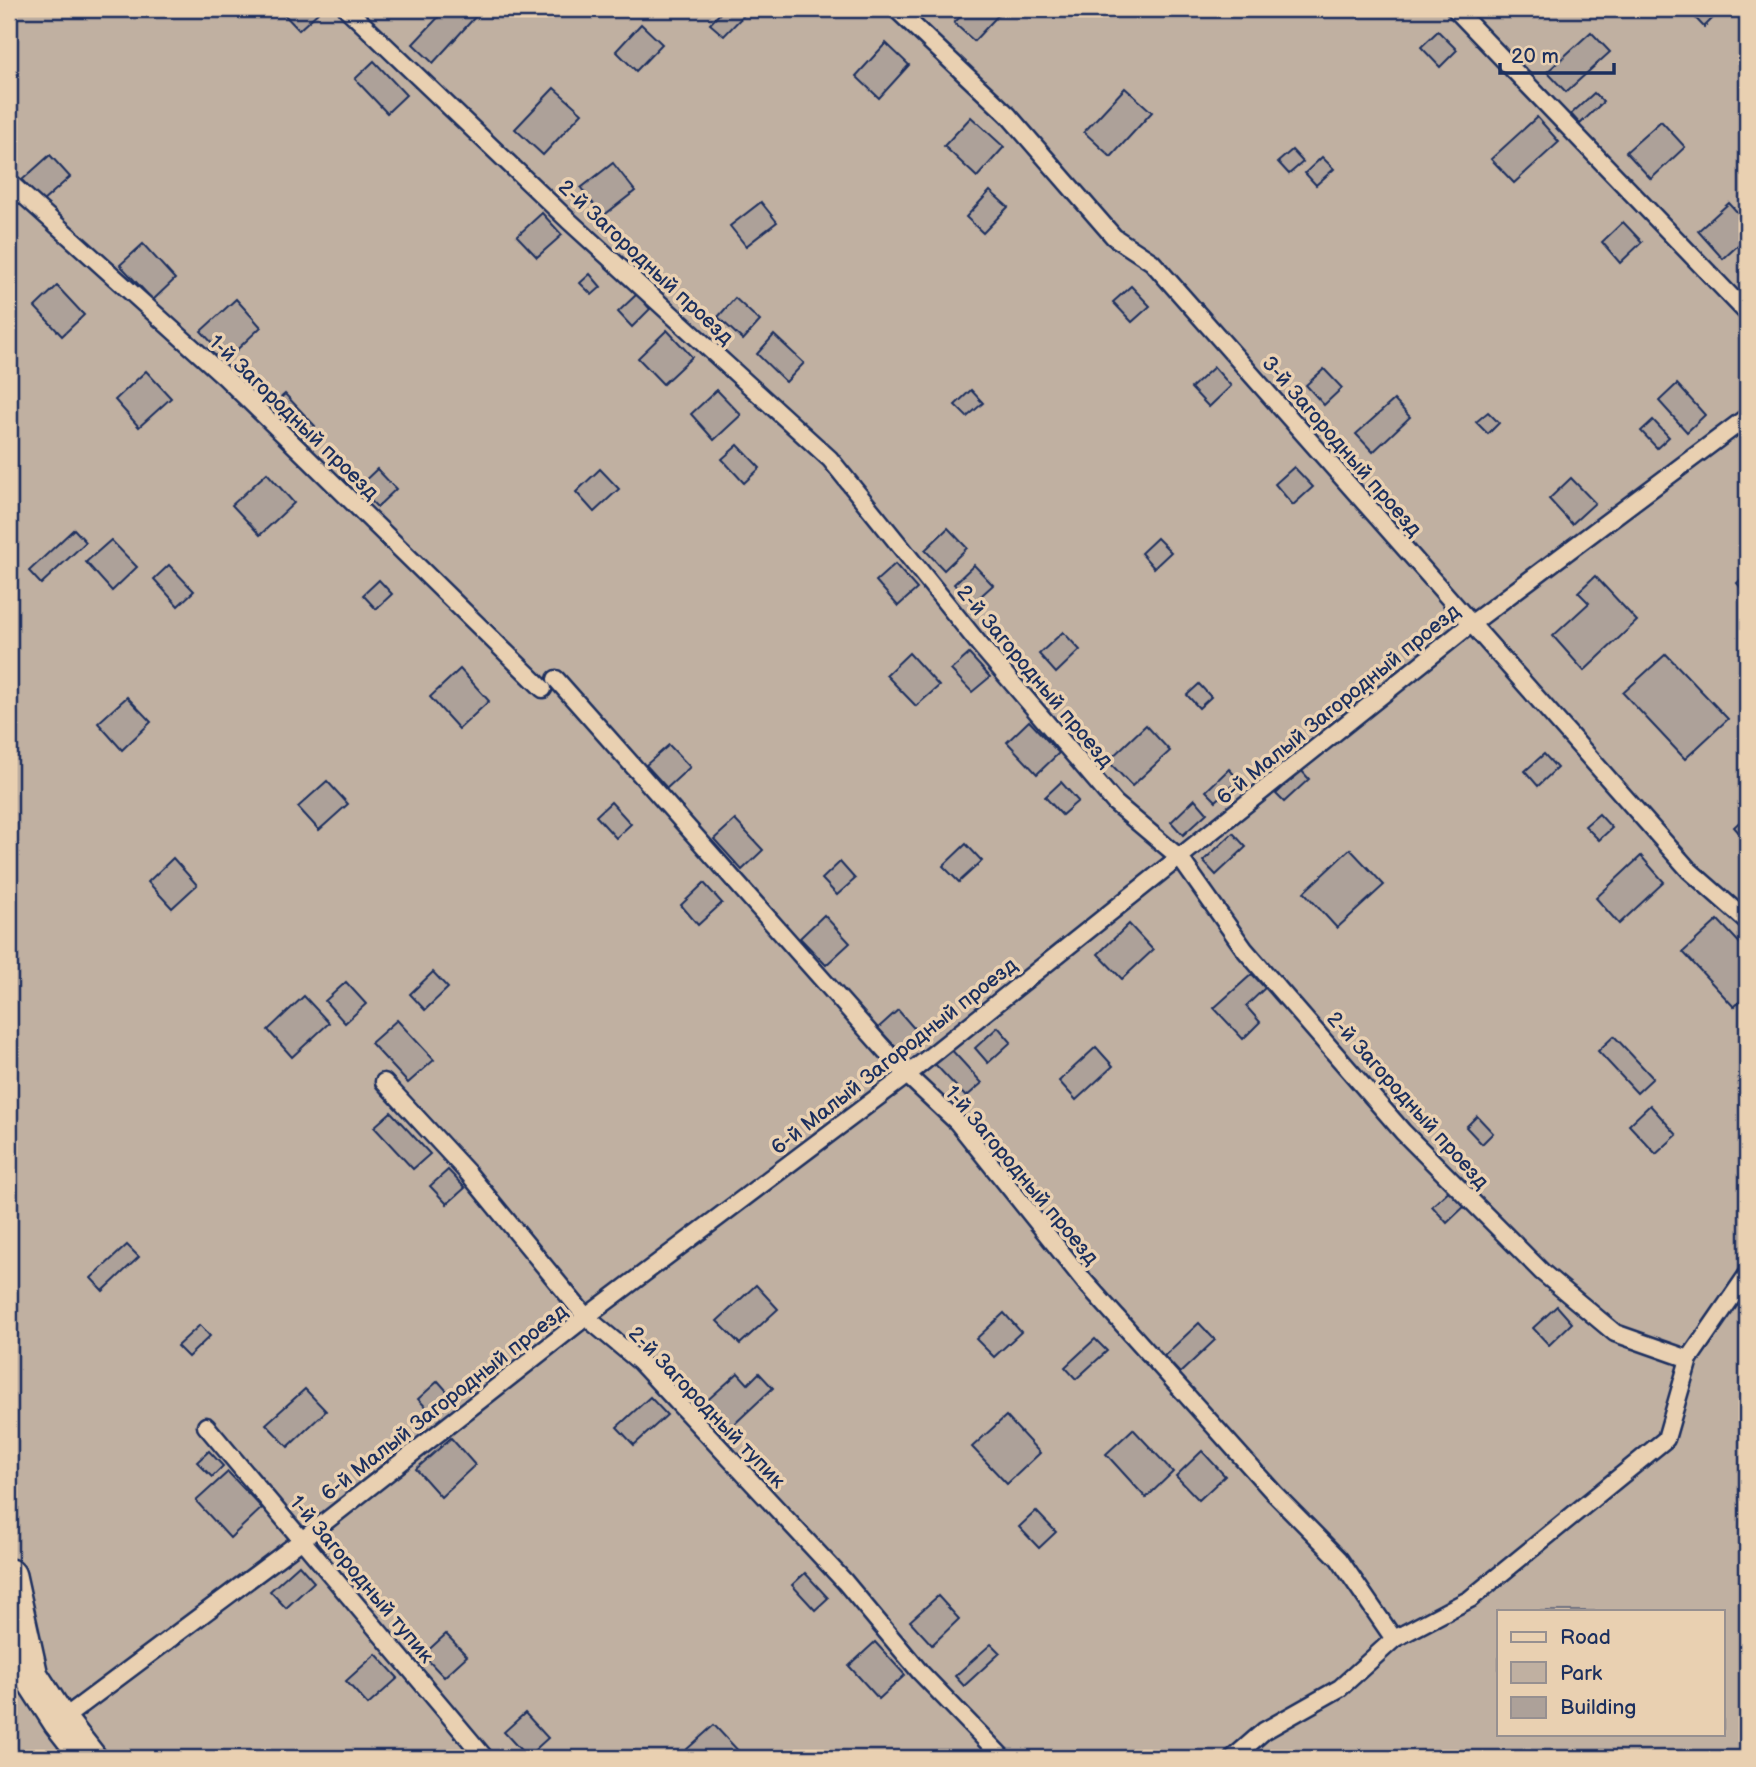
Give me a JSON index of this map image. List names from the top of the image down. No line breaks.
{"streets":{"lane":["2-й Загородный проезд","1-й Загородный проезд","3-й Загородный проезд","6-й Малый Загородный проезд","2-й Загородный тупик","1-й Загородный тупик"]},"crossings":[["2-й Загородный проезд","6-й Малый Загородный проезд"],["1-й Загородный проезд","6-й Малый Загородный проезд"],["3-й Загородный проезд","6-й Малый Загородный проезд"],["6-й Малый Загородный проезд","2-й Загородный тупик"],["6-й Малый Загородный проезд","1-й Загородный тупик"]],"legend":["Road","Park","Building"],"scale_bar":"20 m"}
